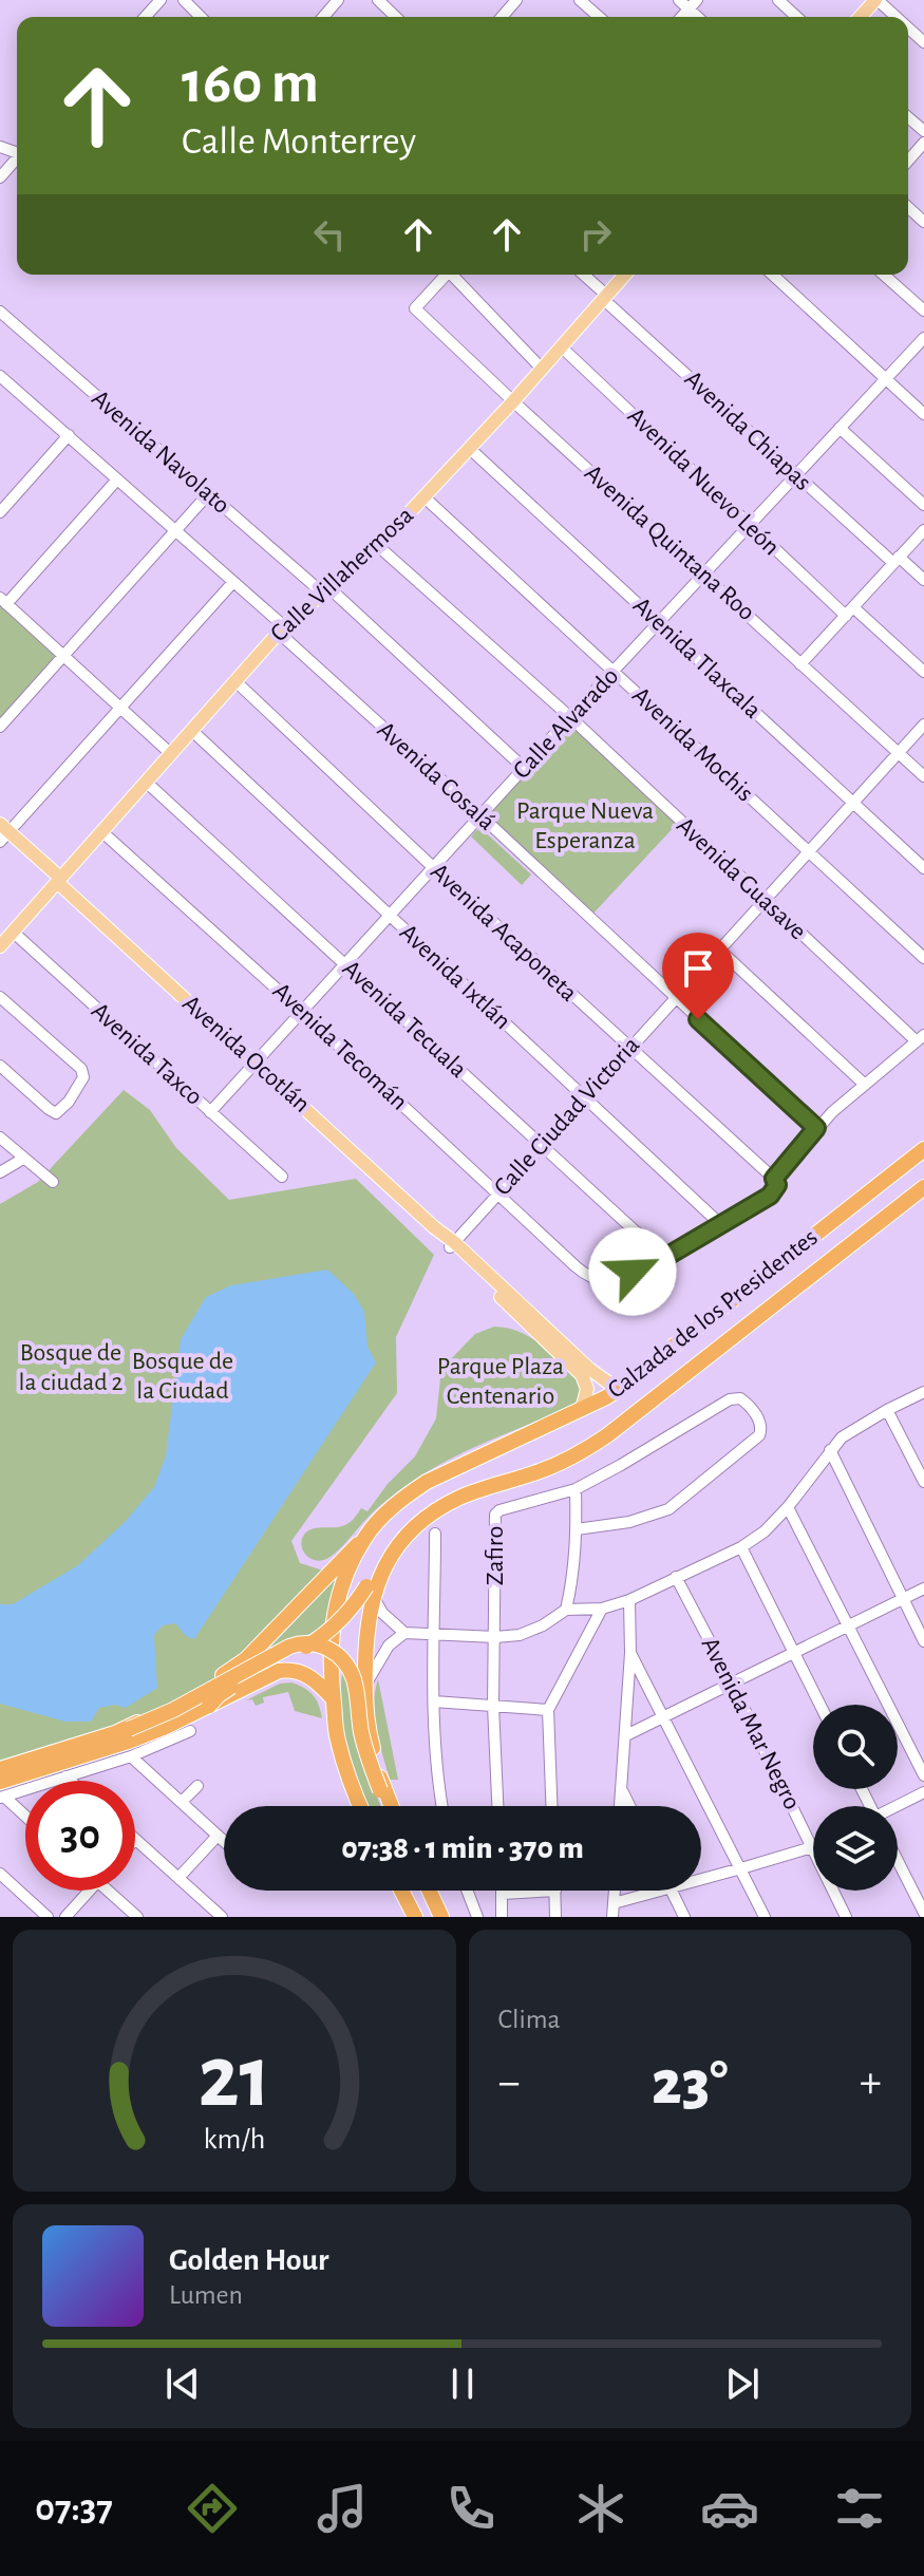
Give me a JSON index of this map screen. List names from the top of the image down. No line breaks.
{"streets":{"highway":["Calzada de los Presidentes"],"main road":["Calle Villahermosa","Avenida Ocotlán"],"street":["Avenida Chiapas","Avenida Navolato","Avenida Nuevo León","Avenida Quintana Roo","Avenida Tlaxcala","Calle Alvarado","Avenida Mochis","Avenida Cosalá","Avenida Guasave","Avenida Acaponeta","Avenida Ixtlán","Avenida Tecuala","Avenida Tecomán","Avenida Taxco","Calle Ciudad Victoria","Zafiro","Avenida Mar Negro"]},"crossings":[["Avenida Chiapas","Calle Villahermosa"],["Avenida Chiapas","Calle Alvarado"],["Avenida Navolato","Calle Villahermosa"],["Avenida Navolato","Calle Alvarado"],["Avenida Nuevo León","Calle Villahermosa"],["Avenida Nuevo León","Calle Alvarado"],["Avenida Quintana Roo","Calle Villahermosa"],["Avenida Quintana Roo","Calle Alvarado"],["Avenida Quintana Roo","Calle Ciudad Victoria"],["Calle Villahermosa","Avenida Tlaxcala"],["Calle Villahermosa","Avenida Mochis"],["Calle Villahermosa","Avenida Cosalá"],["Calle Villahermosa","Avenida Guasave"],["Calle Villahermosa","Avenida Acaponeta"],["Calle Villahermosa","Avenida Ixtlán"],["Calle Villahermosa","Avenida Tecuala"],["Calle Villahermosa","Avenida Tecomán"],["Calle Villahermosa","Avenida Taxco"],["Calle Villahermosa","Avenida Ocotlán"],["Avenida Tlaxcala","Calle Alvarado"],["Avenida Tlaxcala","Calle Ciudad Victoria"],["Calle Alvarado","Avenida Mochis"],["Calle Alvarado","Avenida Cosalá"],["Calle Alvarado","Avenida Guasave"],["Calle Alvarado","Avenida Acaponeta"],["Calle Alvarado","Avenida Ixtlán"],["Calle Alvarado","Avenida Tecuala"],["Calle Alvarado","Avenida Tecomán"],["Calle Alvarado","Avenida Taxco"],["Calle Alvarado","Avenida Ocotlán"],["Avenida Mochis","Calle Ciudad Victoria"],["Avenida Cosalá","Calle Ciudad Victoria"],["Avenida Guasave","Calle Ciudad Victoria"],["Avenida Acaponeta","Calle Ciudad Victoria"],["Avenida Ixtlán","Calle Ciudad Victoria"],["Avenida Tecuala","Avenida Tecomán"],["Avenida Tecuala","Calle Ciudad Victoria"],["Avenida Tecomán","Calle Ciudad Victoria"],["Avenida Ocotlán","Calle Ciudad Victoria"],["Avenida Ocotlán","Calzada de los Presidentes"]],"parks":["Parque Nueva Esperanza","Bosque de la ciudad 2","Bosque de la Ciudad","Parque Plaza Centenario"],"page":{"turn":["160 m","Calle Monterrey"],"limit":"30","trip":"07:38 · 1 min · 370 m","tile":"Clima","heat":["−","23°","+"],"song":["Golden Hour","Lumen"],"tabs":"07:37","gauge":["21","km/h"]}}
